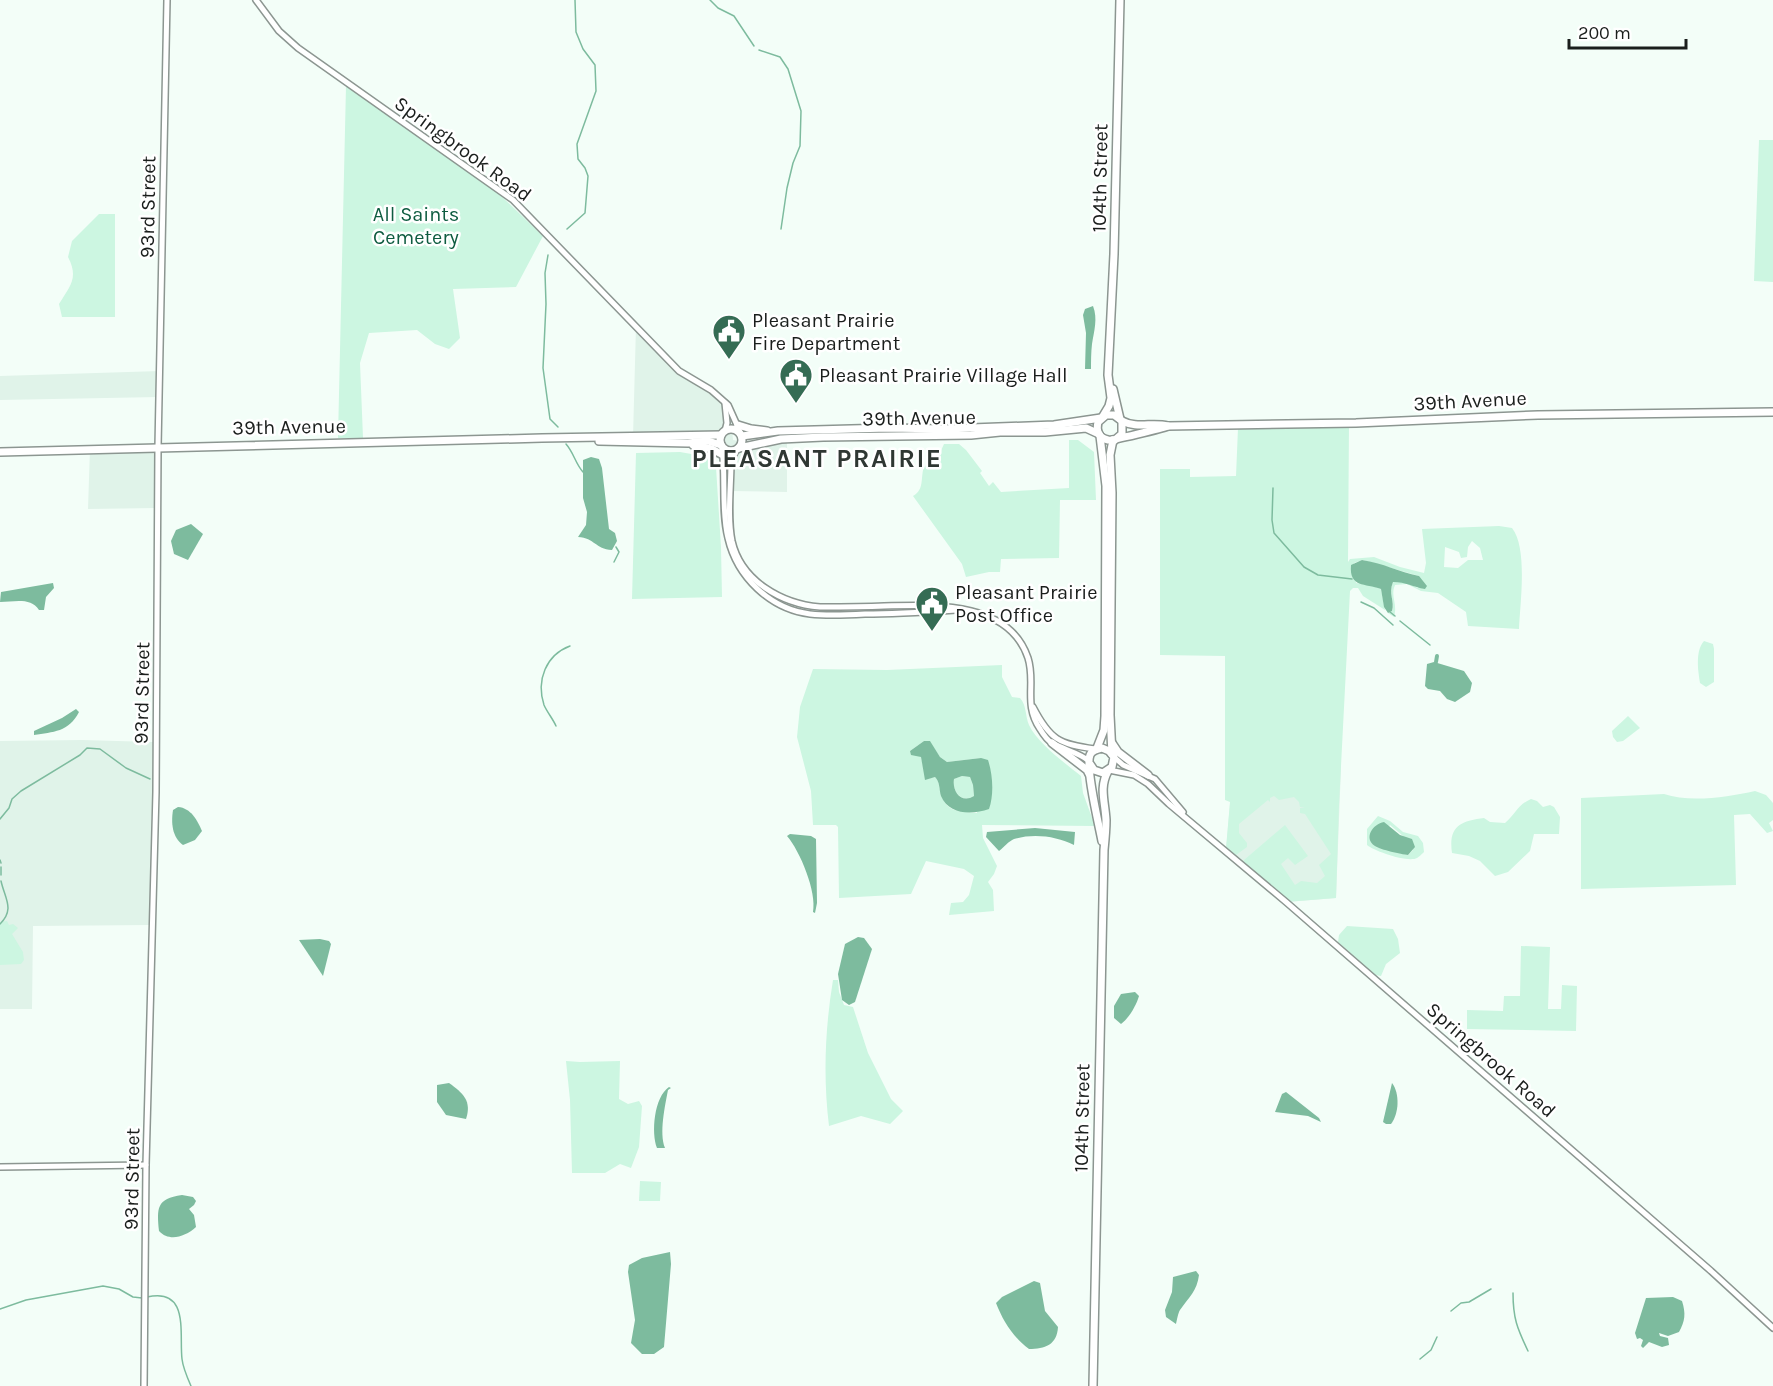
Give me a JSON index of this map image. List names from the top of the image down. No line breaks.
{"streets":{"main road":["104th Street","39th Avenue"],"street":["Springbrook Road","93rd Street"]},"crossings":[["Springbrook Road","104th Street"],["Springbrook Road","39th Avenue"],["104th Street","39th Avenue"],["93rd Street","39th Avenue"]],"districts":["PLEASANT PRAIRIE"],"parks":["All Saints Cemetery"],"places":{"public building":["Pleasant Prairie Fire Department","Pleasant Prairie Village Hall","Pleasant Prairie Post Office"]},"scale_bar":"200 m"}
